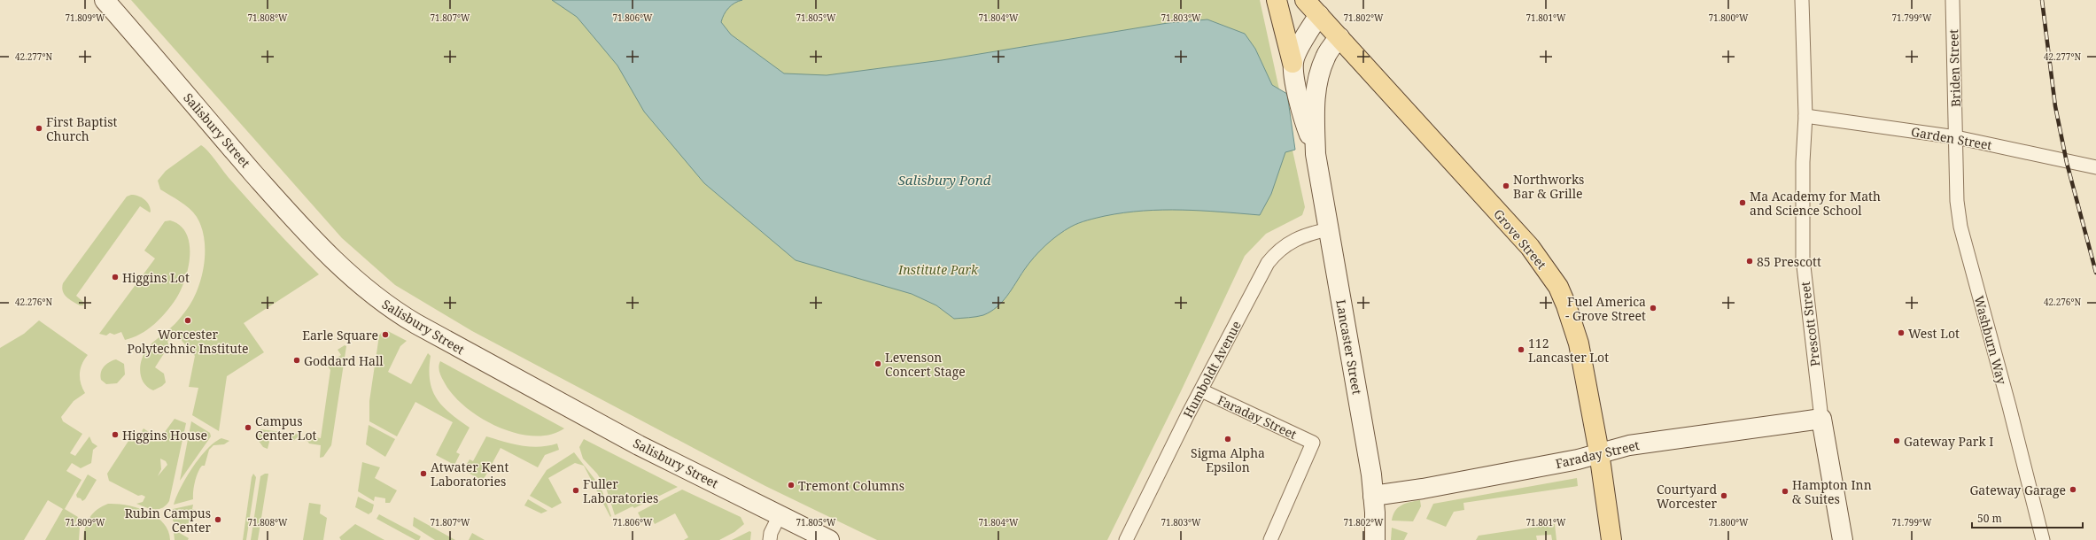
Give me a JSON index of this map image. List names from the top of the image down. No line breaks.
{"streets":{"main road":["Salisbury Street","Grove Street","Prescott Street","Lancaster Street","Faraday Street"],"street":["Briden Street","Garden Street","Washburn Way","Humboldt Avenue"]},"crossings":[["Briden Street","Garden Street"],["Briden Street","Washburn Way"],["Garden Street","Prescott Street"],["Garden Street","Washburn Way"],["Grove Street","Lancaster Street"],["Grove Street","Faraday Street"],["Prescott Street","Faraday Street"],["Lancaster Street","Humboldt Avenue"],["Lancaster Street","Faraday Street"],["Humboldt Avenue","Faraday Street"]],"water":["Salisbury Pond"],"parks":["Institute Park"],"places":["First Baptist Church","Northworks Bar & Grille","Ma Academy for Math and Science School","85 Prescott","Higgins Lot","Fuel America - Grove Street","Worcester Polytechnic Institute","West Lot","Earle Square","112 Lancaster Lot","Goddard Hall","Levenson Concert Stage","Campus Center Lot","Higgins House","Sigma Alpha Epsilon","Gateway Park I","Atwater Kent Laboratories","Tremont Columns","Gateway Garage","Fuller Laboratories","Hampton Inn & Suites","Courtyard Worcester","Rubin Campus Center"],"scale_bar":"50 m","coordinates":["71.809°W","71.808°W","71.807°W","71.806°W","71.805°W","71.804°W","71.803°W","71.802°W","71.801°W","71.800°W","71.799°W","42.277°N","42.276°N"]}
